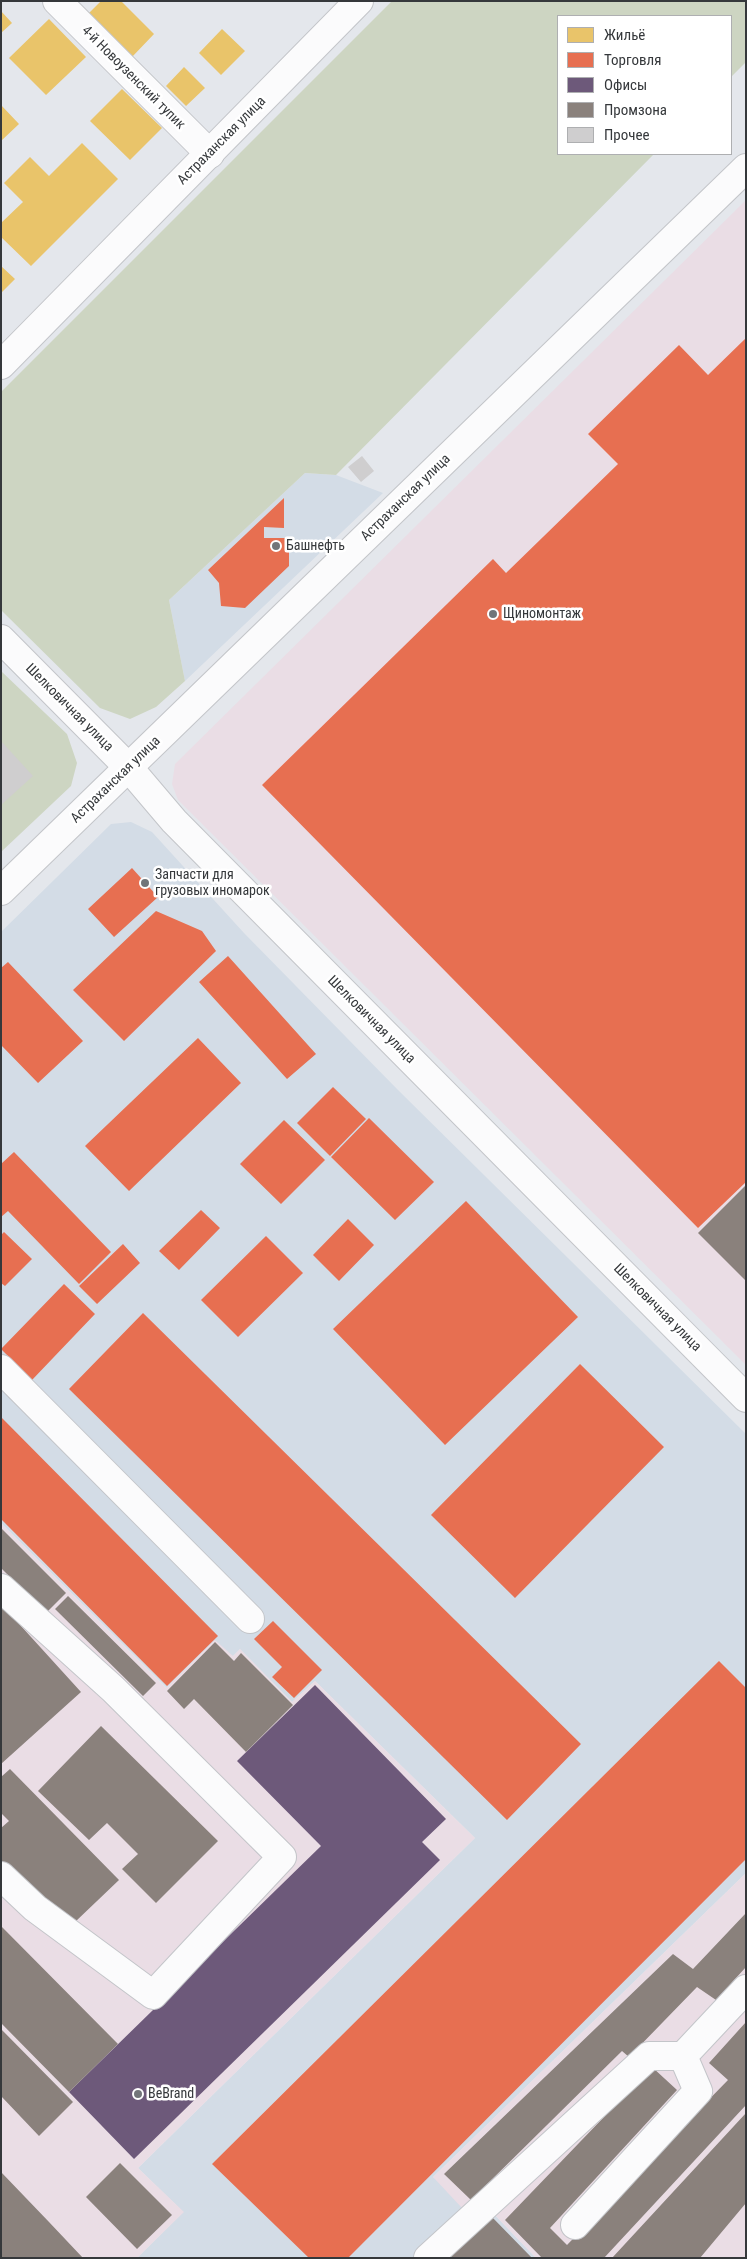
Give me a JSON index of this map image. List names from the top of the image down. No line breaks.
{"streets":{"main road":["4-й Новоузенский тупик","Астраханская улица","Шелковичная улица"]},"crossings":[["4-й Новоузенский тупик","Астраханская улица"],["Астраханская улица","Шелковичная улица"]],"places":["Башнефть","Щиномонтаж","Запчасти для грузовых иномарок","BeBrand"],"legend":["Жильё","Торговля","Офисы","Промзона","Прочее"]}
